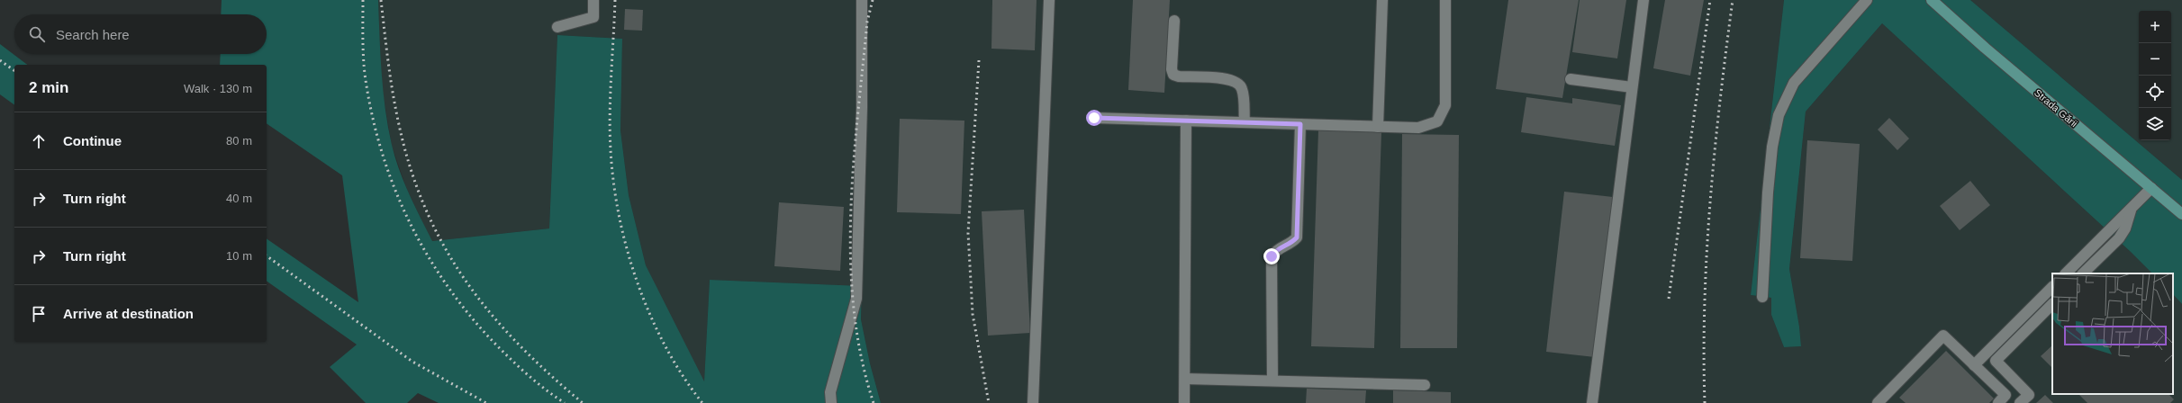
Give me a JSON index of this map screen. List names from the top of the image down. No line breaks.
{"streets":{"main road":["Strada Gării"]},"page":{"map_buttons":["+","−"],"search":"Search here","heading":["2 min","Walk · 130 m"],"list":[["Continue","80 m"],["Turn right","40 m"],["Turn right","10 m"],"Arrive at destination"]}}
